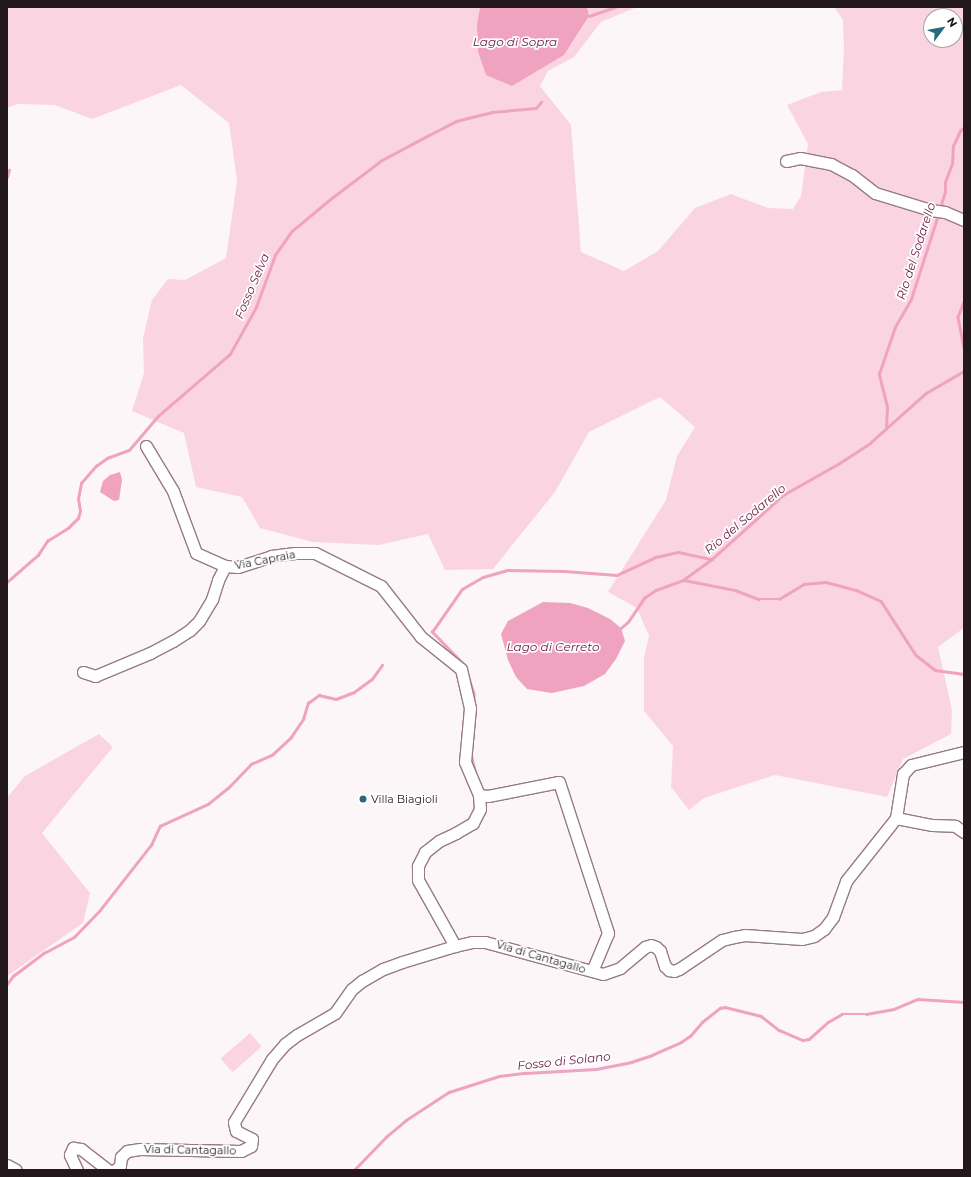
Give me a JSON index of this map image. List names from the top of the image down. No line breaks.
{"streets":{"street":["Via Capraia","Via di Cantagallo"]},"water":["Lago di Sopra","Rio del Sodarello","Fosso Selva","Lago di Cerreto","Fosso di Solano"],"places":["Villa Biagioli"],"north":"top right"}
